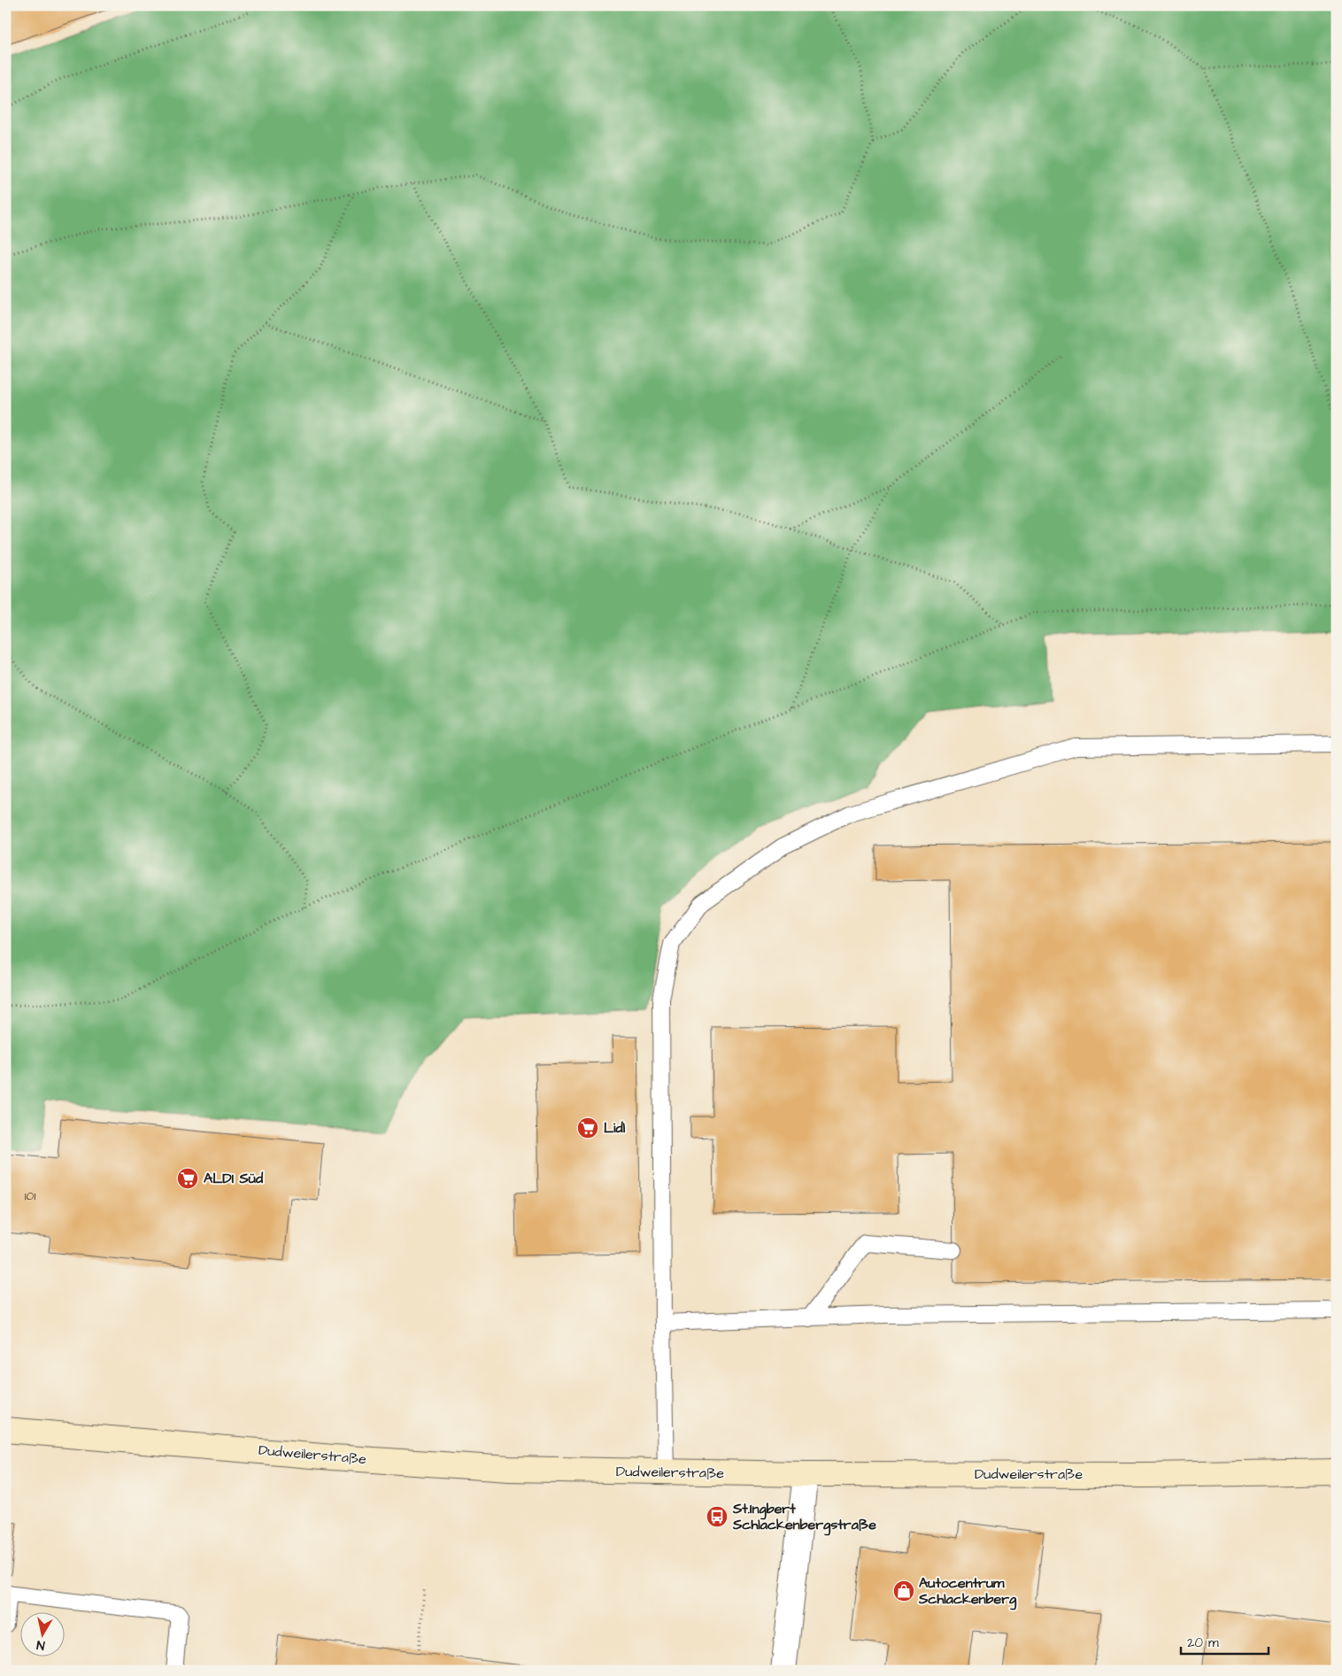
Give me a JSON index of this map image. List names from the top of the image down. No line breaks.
{"streets":{"main road":["Dudweilerstraße"]},"places":{"supermarket":["Lidl","ALDI Süd"],"bus stop":["St.Ingbert Schlackenbergstraße"],"shop":["Autocentrum Schlackenberg"]},"house_numbers":["101"],"scale_bar":"20 m","north":"bottom"}
